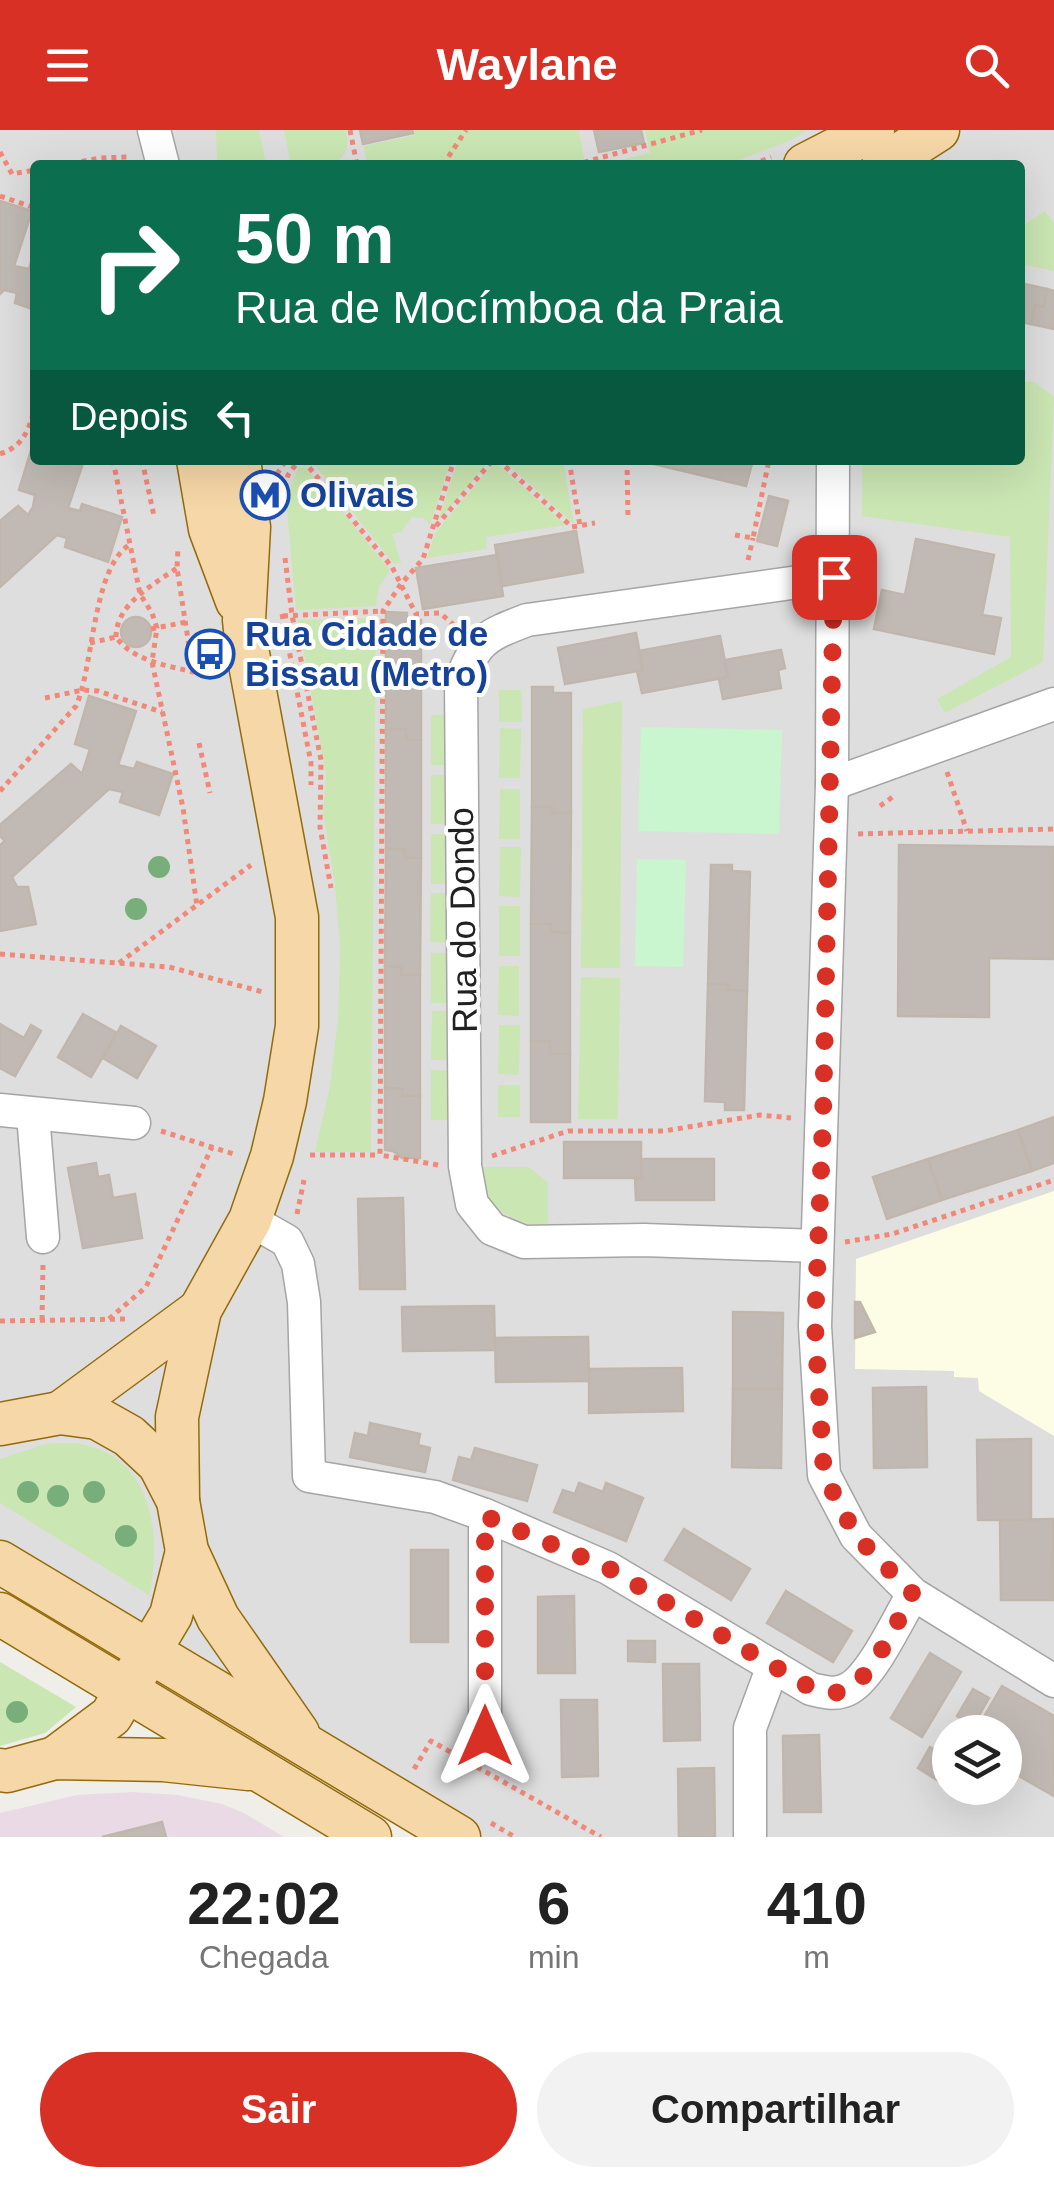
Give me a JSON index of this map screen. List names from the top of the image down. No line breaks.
{"streets":{"street":["Rua do Dondo"]},"places":{"metro station":["Olivais"],"bus stop":["Rua Cidade de Bissau (Metro)"]},"page":{"header":"Waylane","turn":["50 m","Rua de Mocímboa da Praia"],"then":"Depois","eta":["22:02","Chegada","6","min","410","m"],"buttons":["Sair","Compartilhar"]}}
